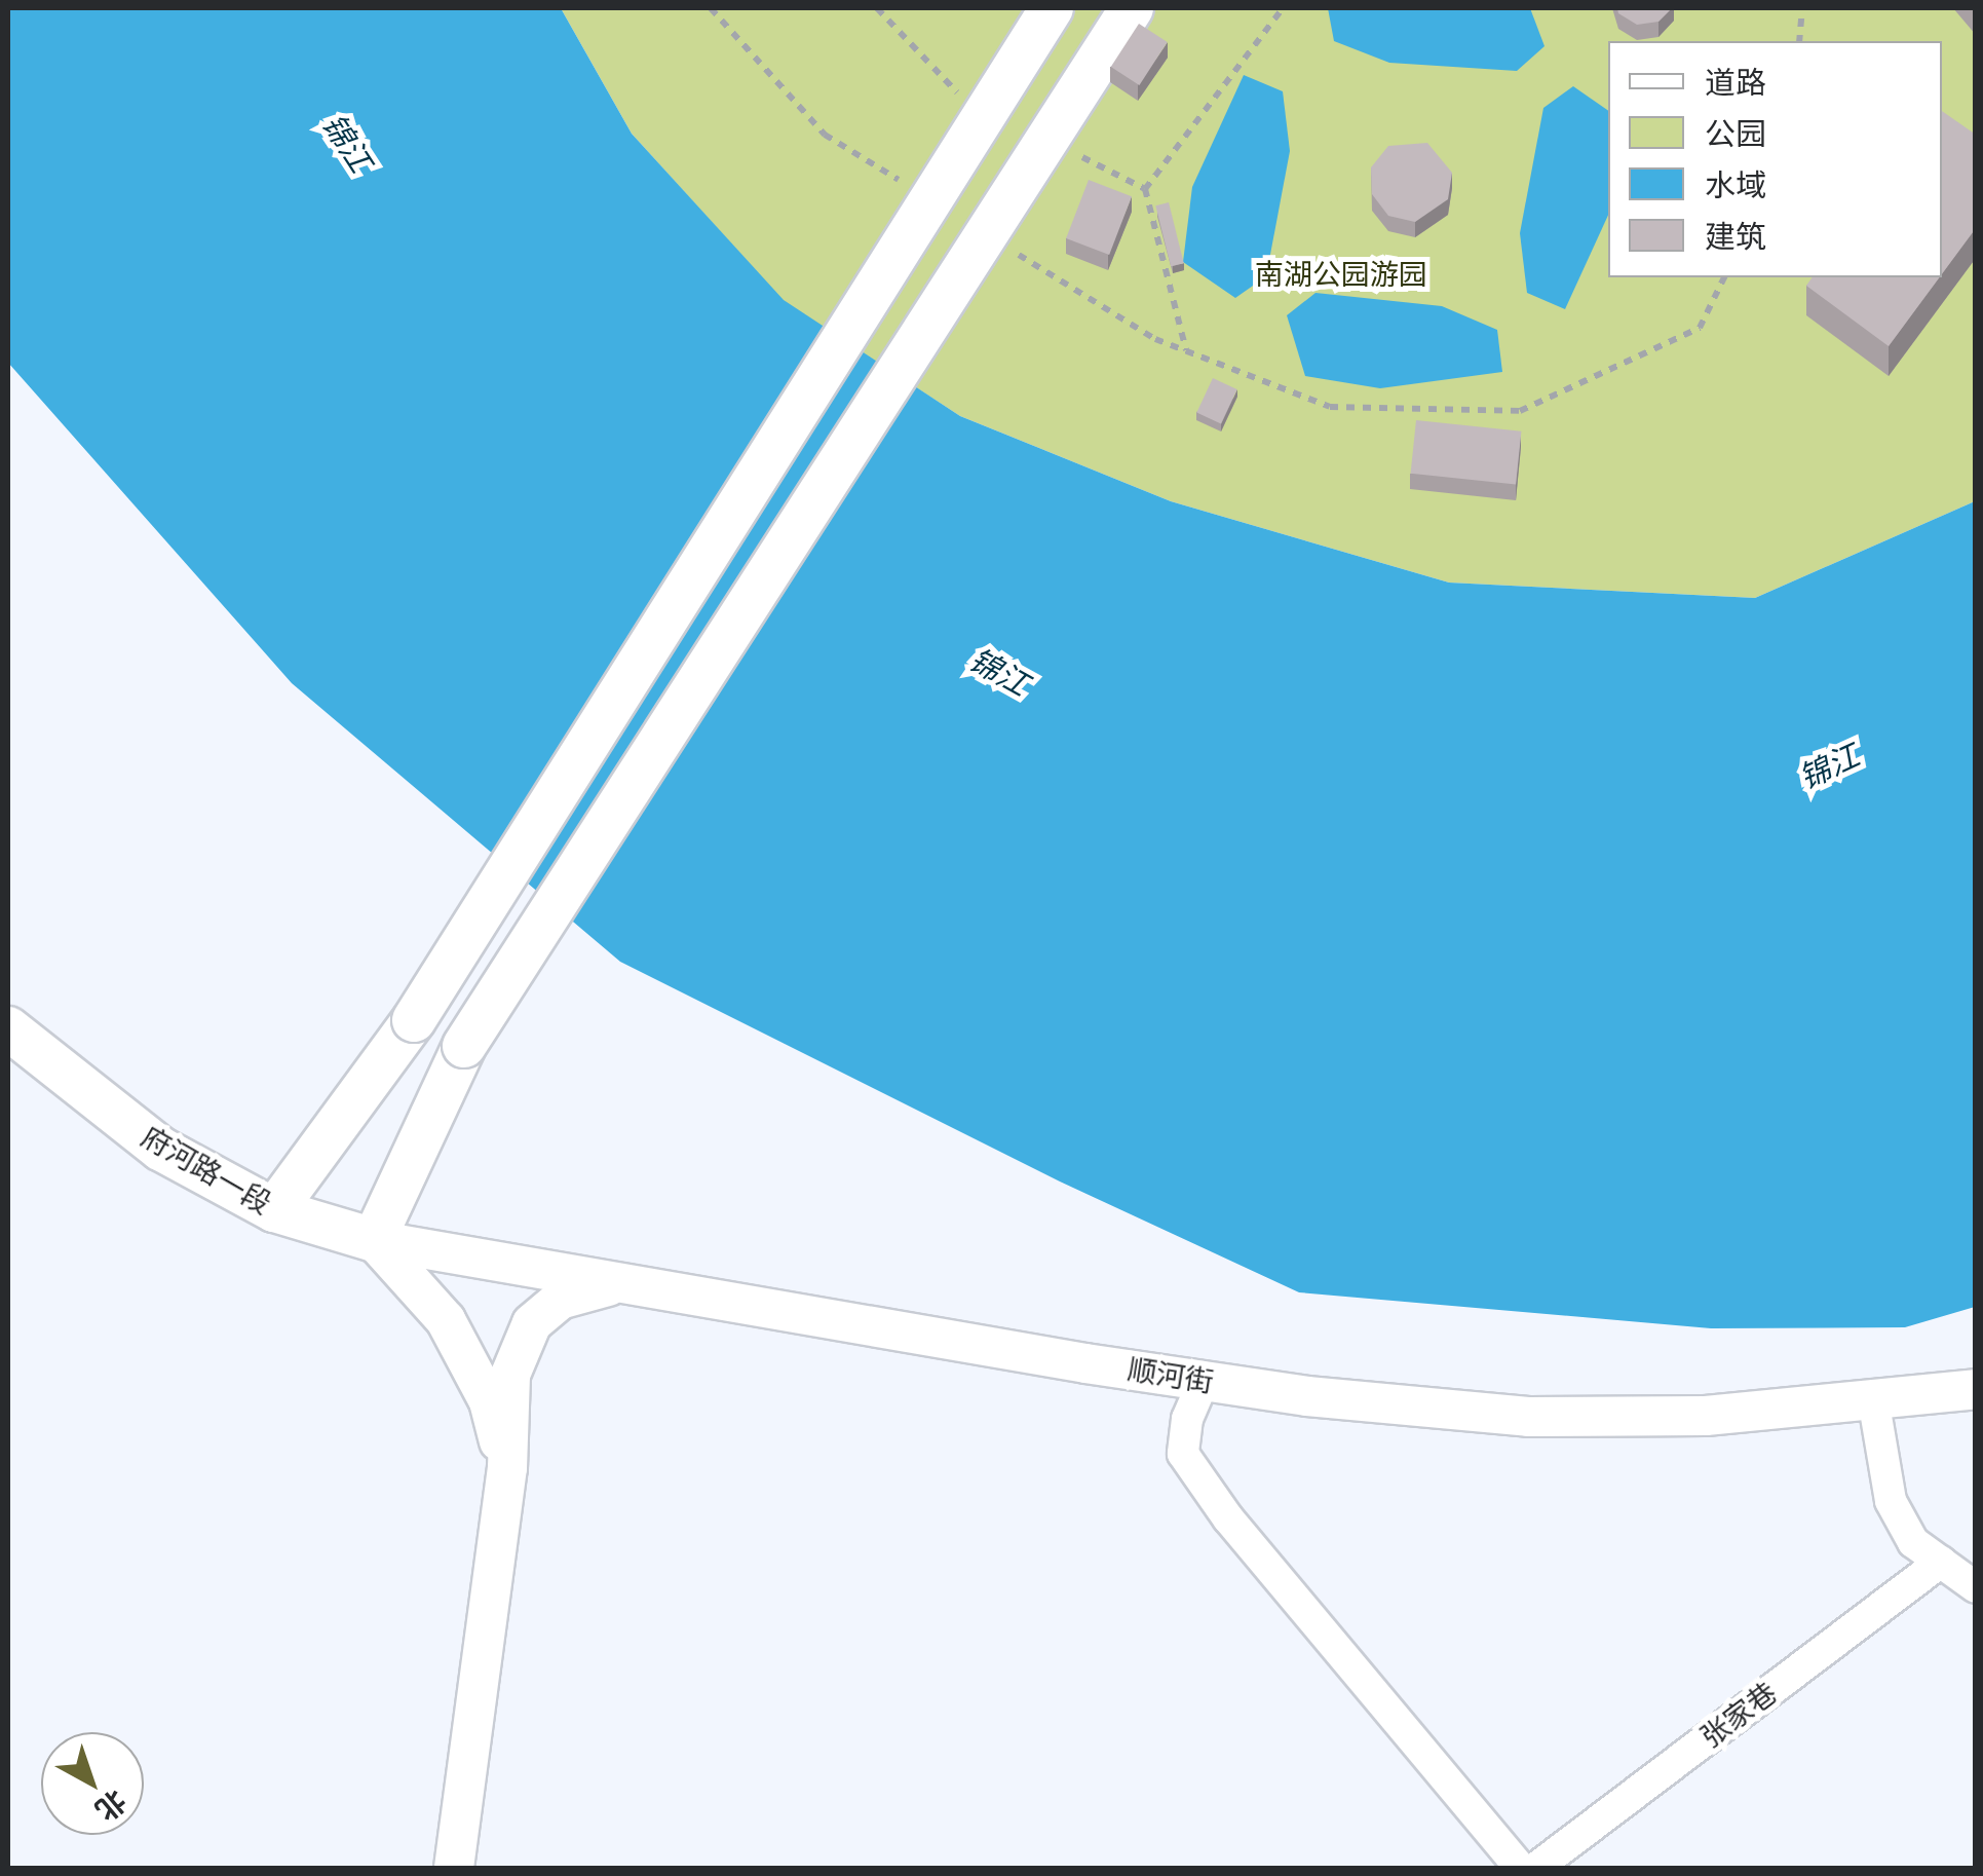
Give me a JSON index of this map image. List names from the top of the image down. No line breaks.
{"streets":{"main road":["府河路一段"],"street":["顺河街","张家巷"]},"crossings":[["府河路一段","顺河街"]],"water":["锦江"],"parks":["南湖公园游园"],"legend":["道路","公园","水域","建筑"],"north":"bottom right"}
